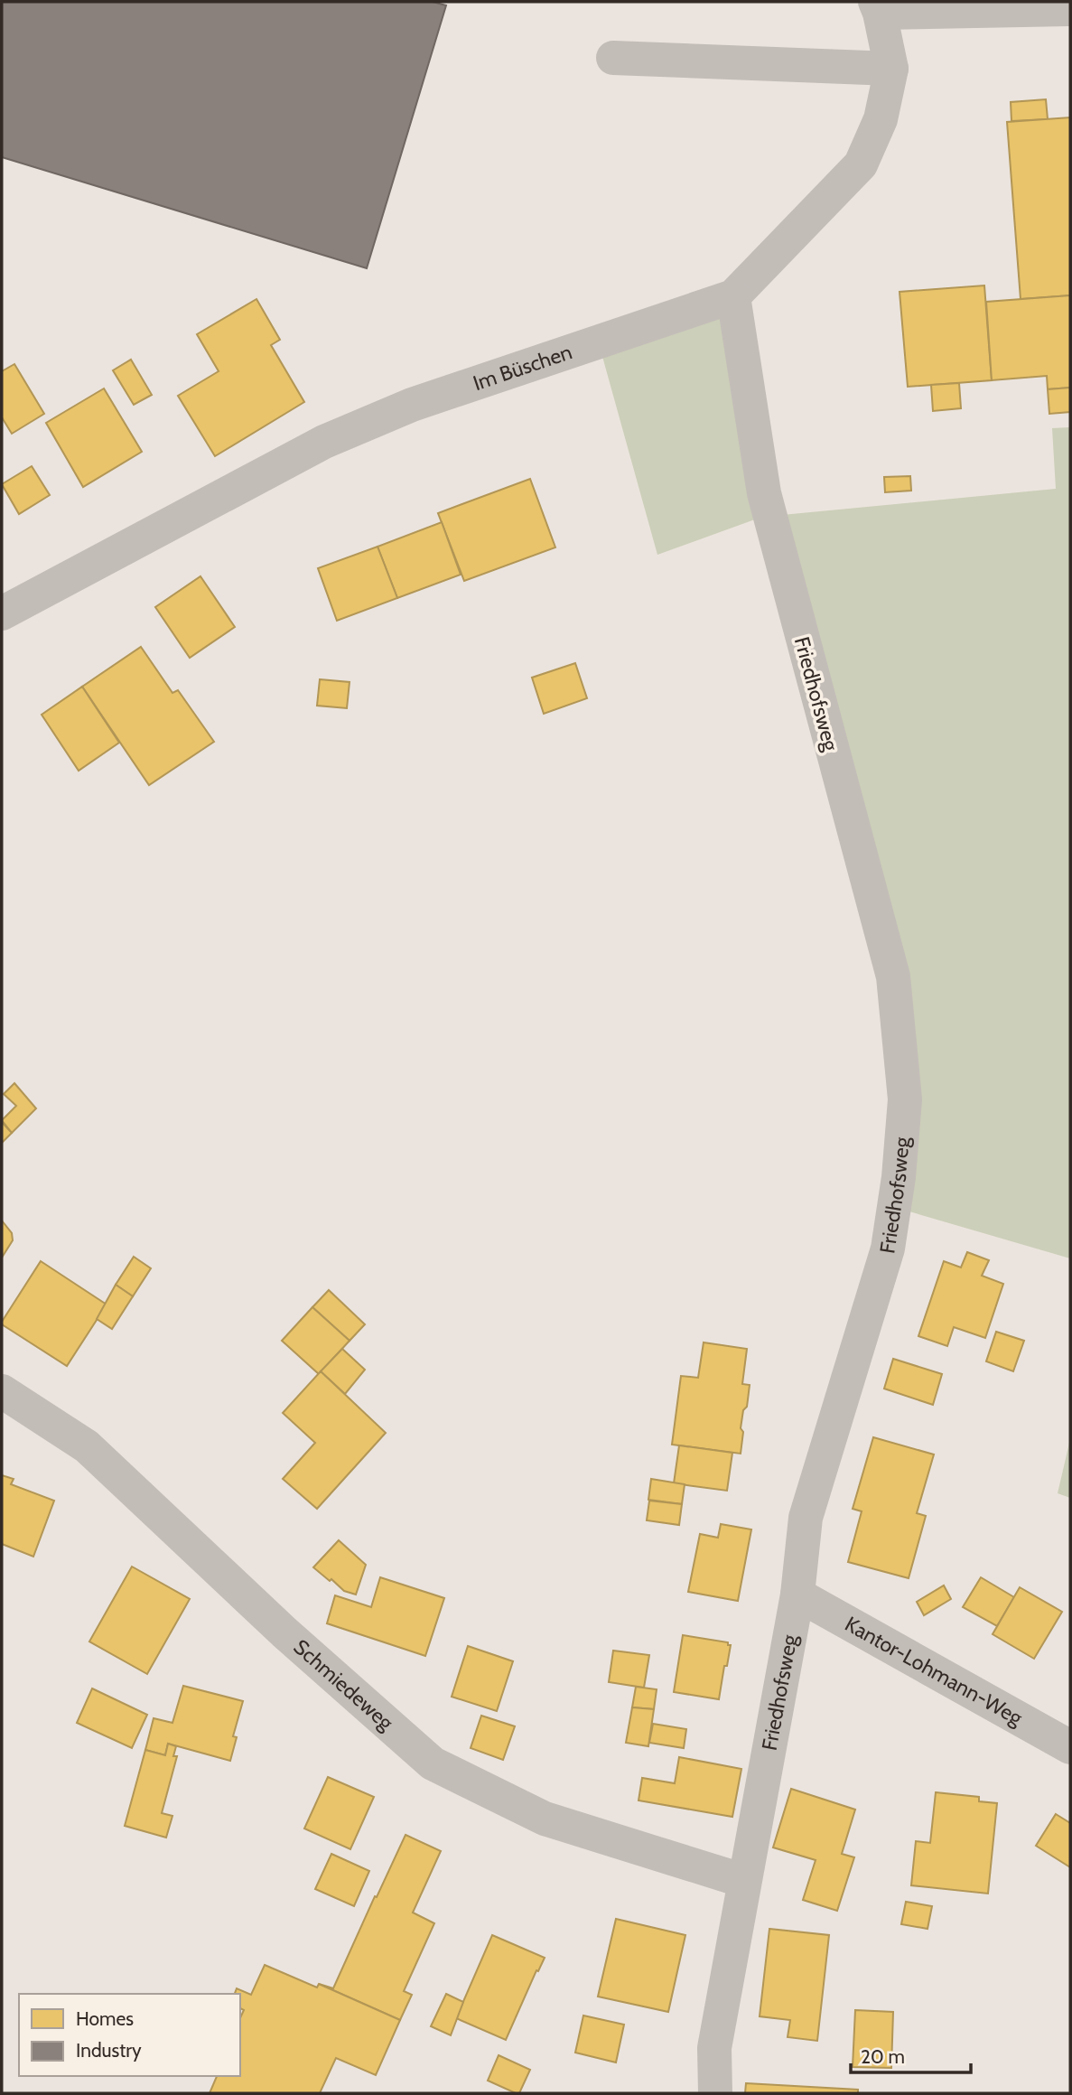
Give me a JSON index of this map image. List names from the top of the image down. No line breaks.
{"streets":{"street":["Im Büschen","Friedhofsweg","Kantor-Lohmann-Weg","Schmiedeweg"]},"crossings":[["Im Büschen","Friedhofsweg"],["Friedhofsweg","Kantor-Lohmann-Weg"],["Friedhofsweg","Schmiedeweg"]],"legend":["Homes","Industry"],"scale_bar":"20 m"}
